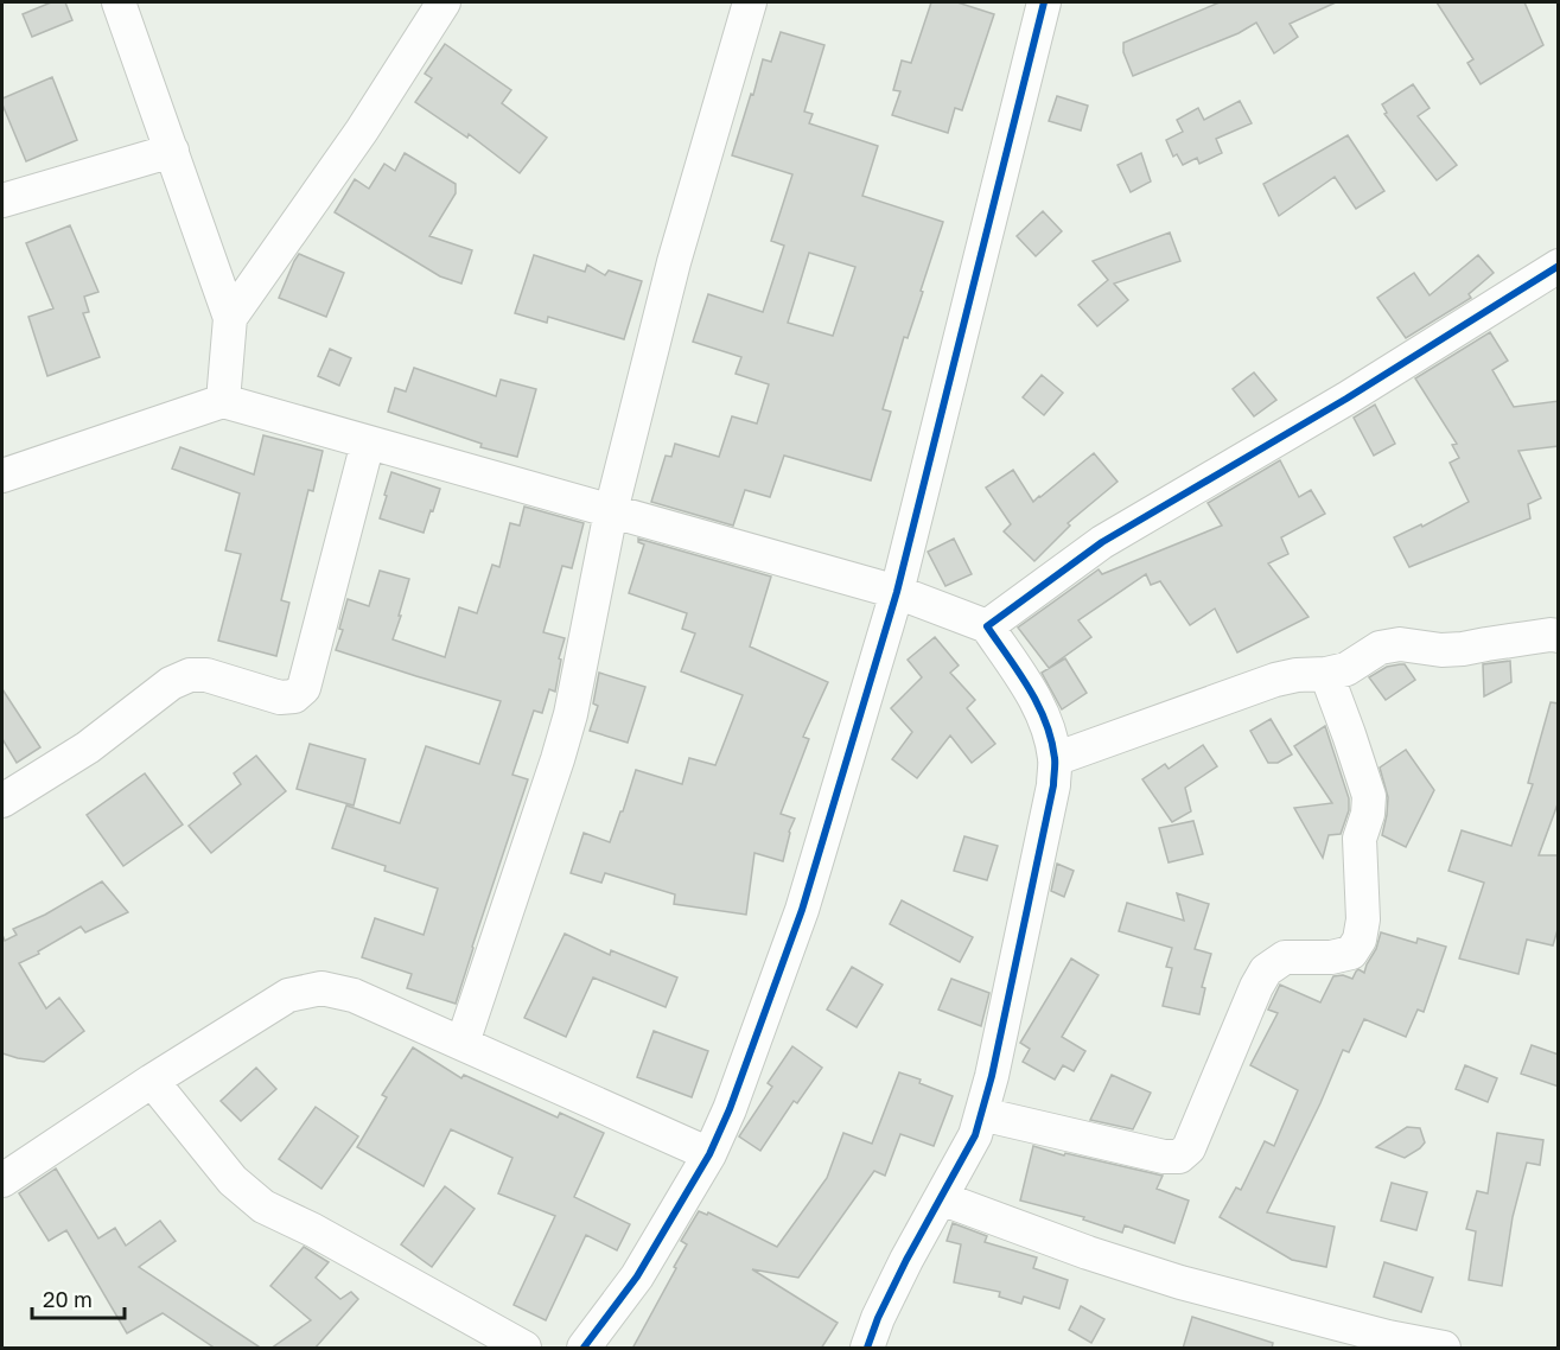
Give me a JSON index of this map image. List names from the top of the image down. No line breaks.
{"scale_bar":"20 m"}
